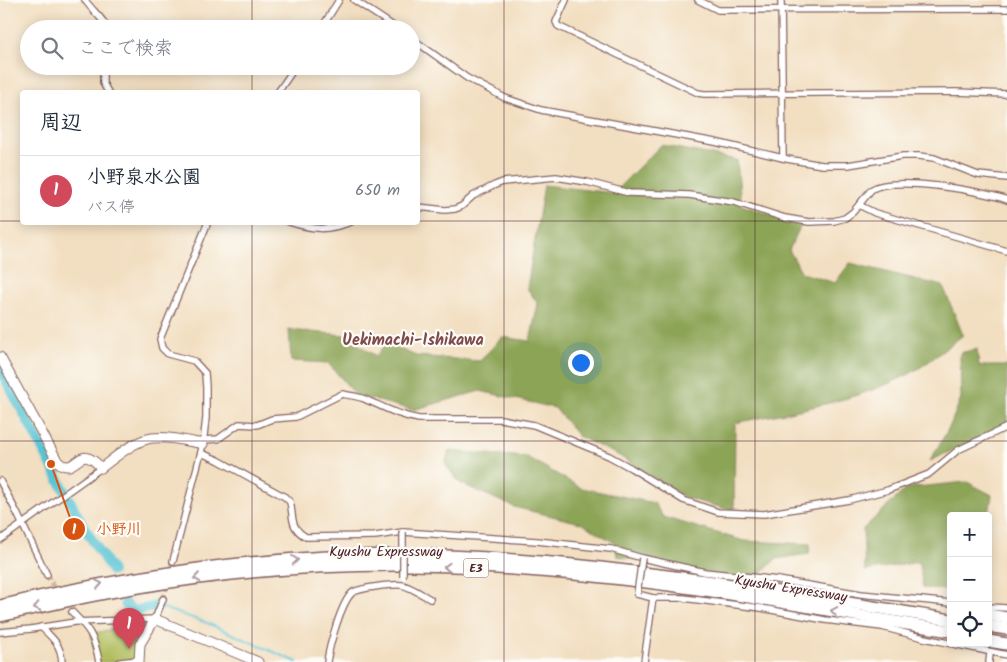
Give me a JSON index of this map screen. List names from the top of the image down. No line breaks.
{"streets":{"highway":["Kyushu Expressway","E3"]},"districts":["Uekimachi-Ishikawa"],"places":["小野川"],"page":{"search":"ここで検索","heading":"周辺","list":[{"mark":"1","name":"小野泉水公園","note":"バス停","value":"650 m"}],"map_buttons":["+","−"],"pins":"1"}}
